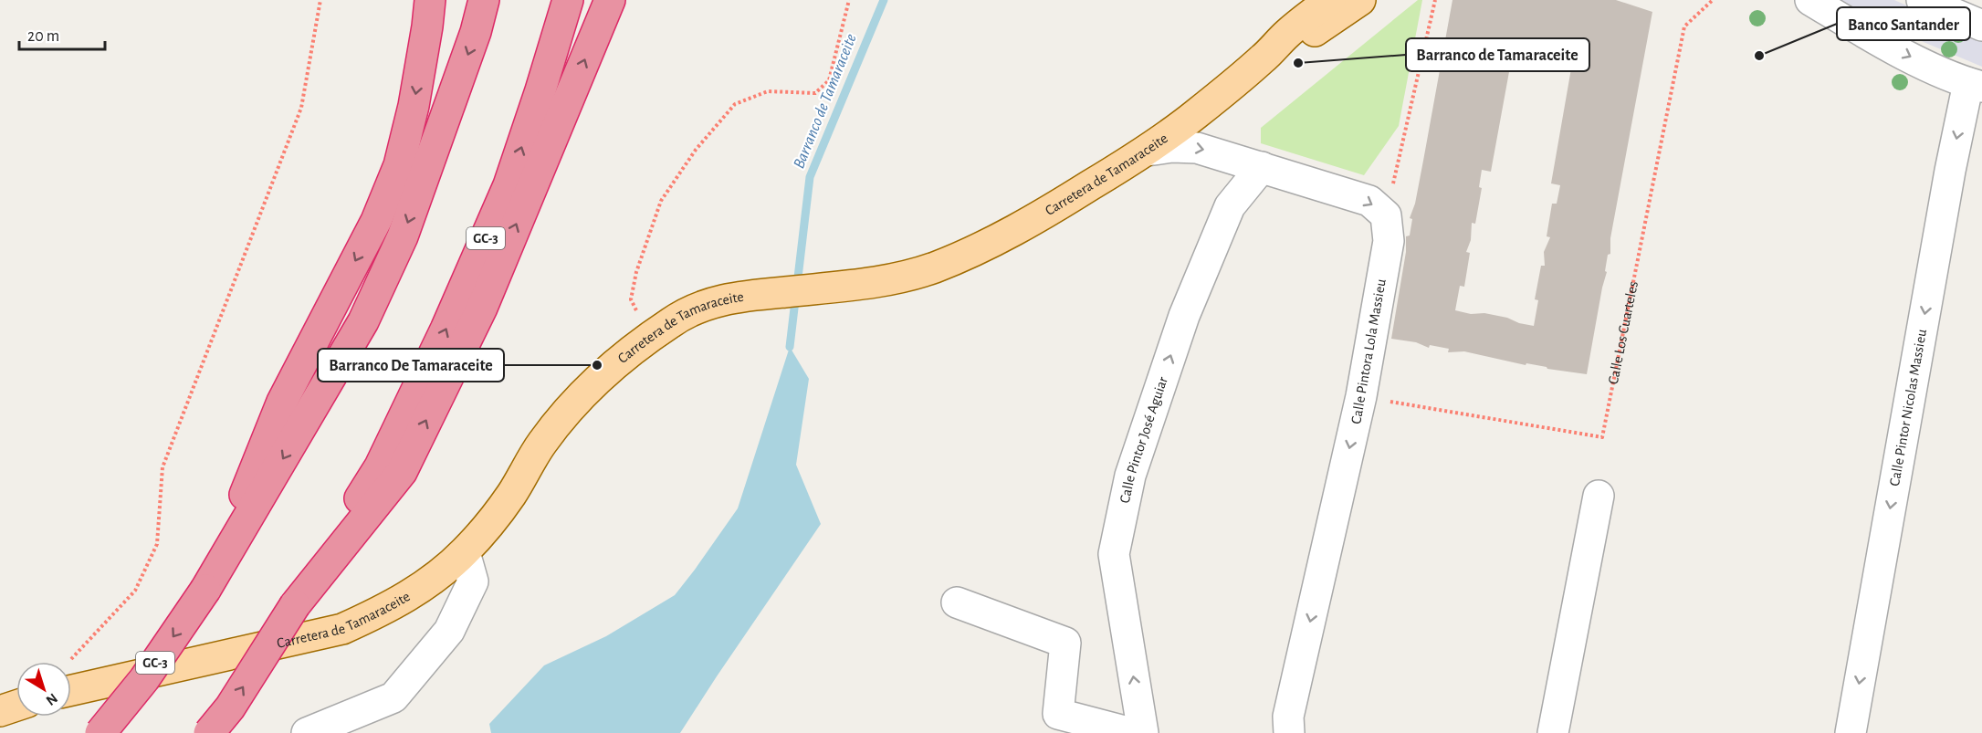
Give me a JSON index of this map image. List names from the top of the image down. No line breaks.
{"streets":{"highway":["GC-3"],"main road":["Carretera de Tamaraceite"],"street":["Calle Pintora Lola Massieu","Calle Pintor Nicolas Massieu","Calle Pintor José Aguiar"],"path":["Calle Los Cuarteles"]},"crossings":[["Calle Los Cuarteles","Calle Pintora Lola Massieu"]],"one_way":["Calle Pintor Nicolas Massieu","Calle Pintor José Aguiar"],"water":["Barranco de Tamaraceite"],"places":["Banco Santander","Barranco de Tamaraceite","Barranco De Tamaraceite"],"scale_bar":"20 m","north":"bottom right"}
